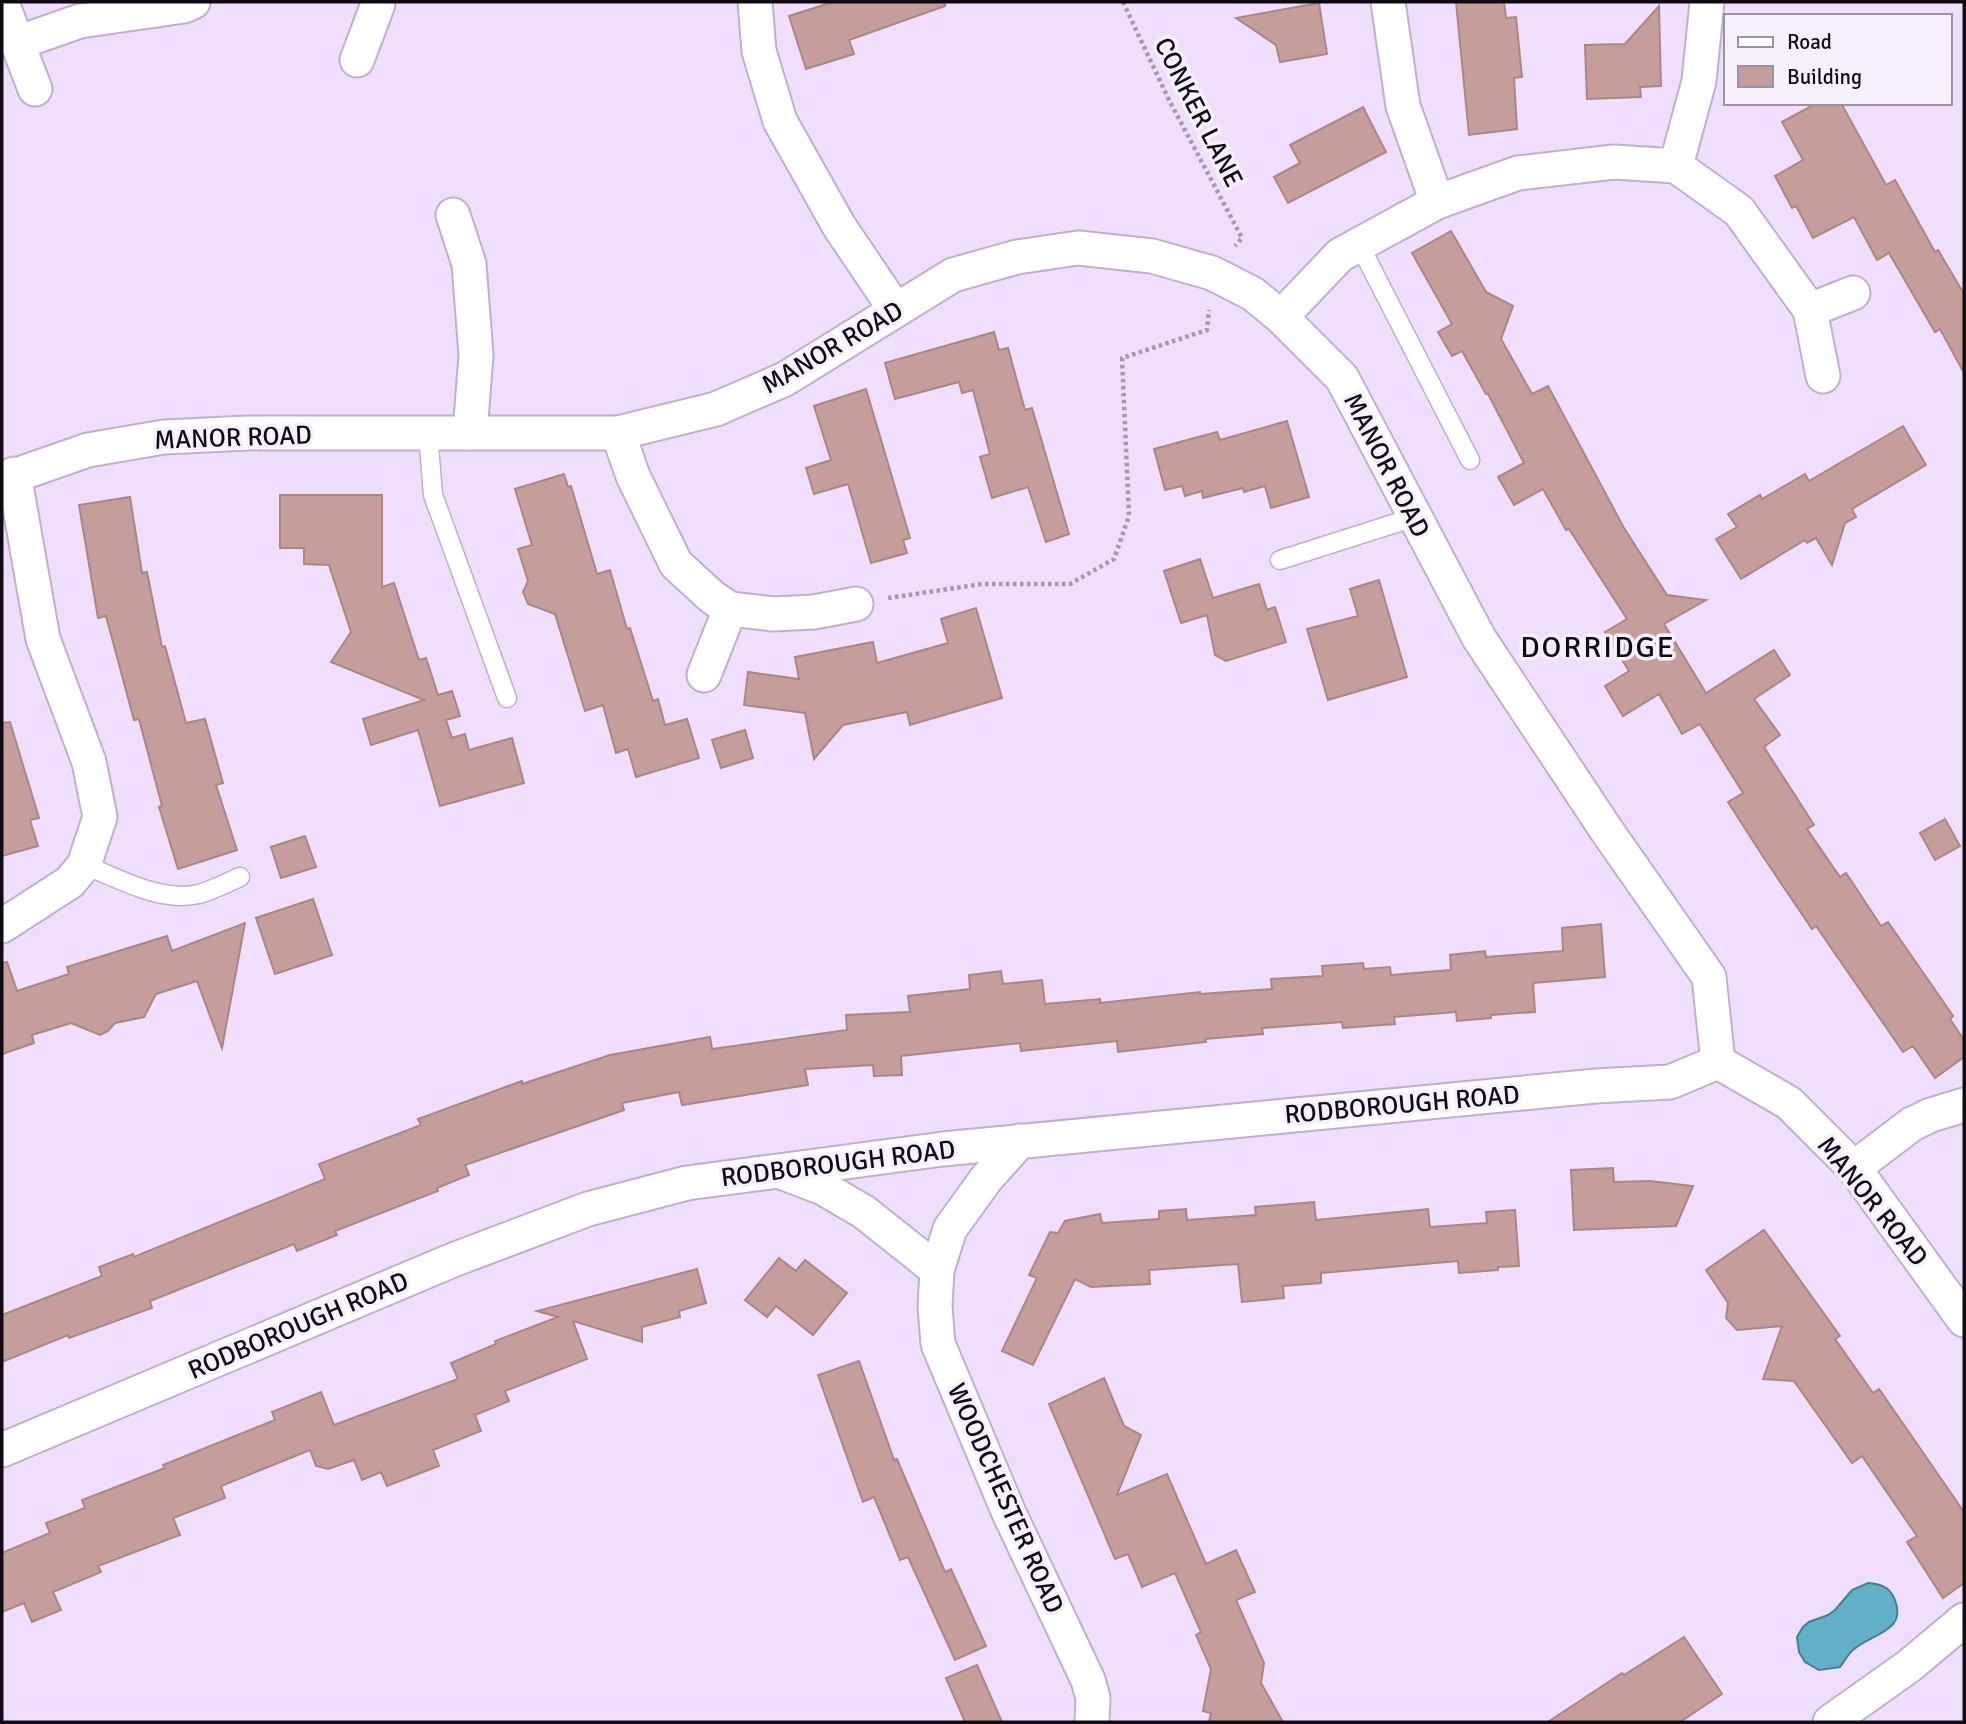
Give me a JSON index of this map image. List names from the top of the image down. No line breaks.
{"streets":{"street":["MANOR ROAD","RODBOROUGH ROAD","WOODCHESTER ROAD"],"path":["CONKER LANE"]},"crossings":[["MANOR ROAD","RODBOROUGH ROAD"],["RODBOROUGH ROAD","WOODCHESTER ROAD"]],"districts":["DORRIDGE"],"legend":["Road","Building"]}
